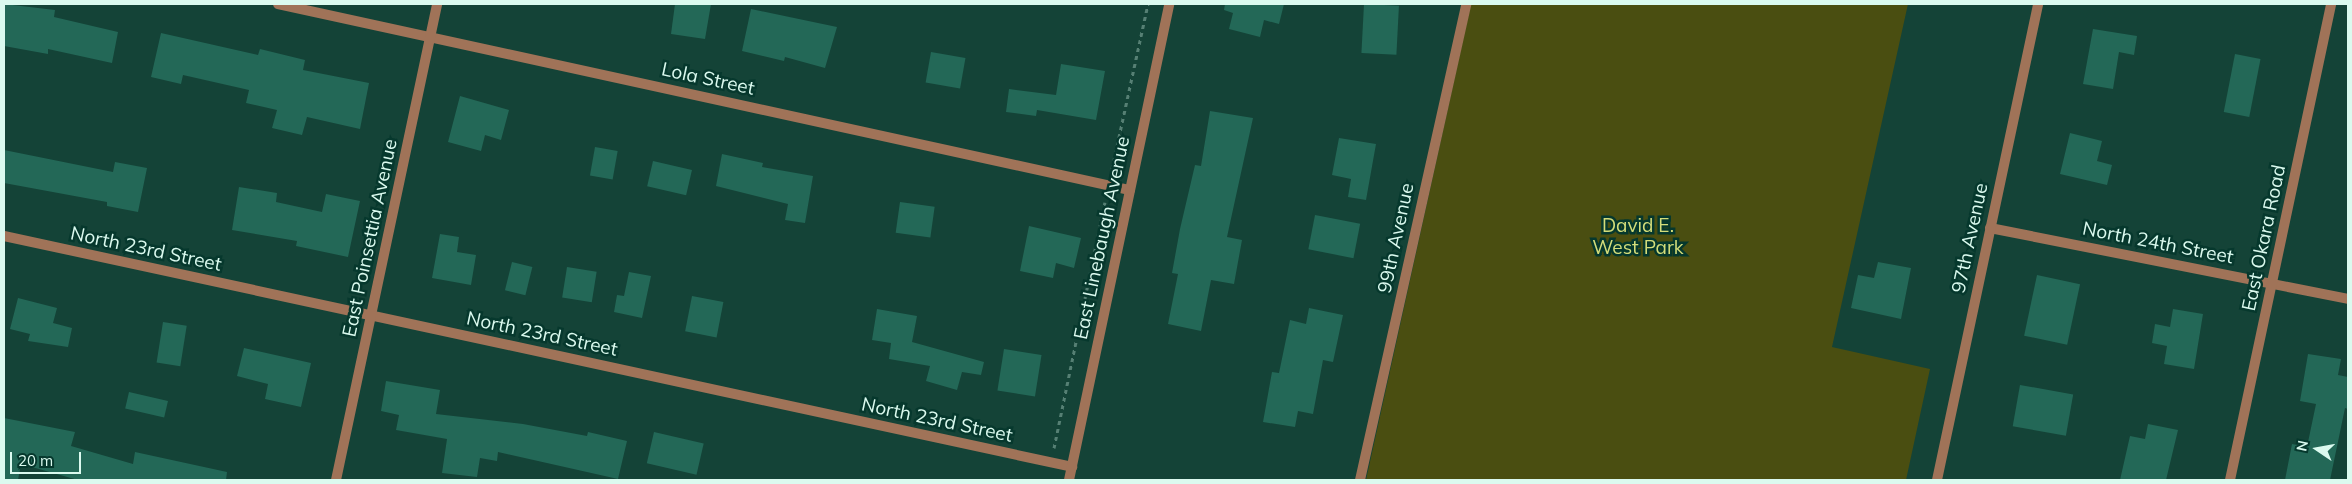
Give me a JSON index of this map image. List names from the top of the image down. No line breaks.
{"streets":{"street":["Lola Street","East Poinsettia Avenue","East Linebaugh Avenue","99th Avenue","97th Avenue","East Okara Road","North 24th Street","North 23rd Street"]},"crossings":[["Lola Street","East Poinsettia Avenue"],["Lola Street","East Linebaugh Avenue"],["East Poinsettia Avenue","North 23rd Street"],["East Linebaugh Avenue","North 23rd Street"],["97th Avenue","North 24th Street"],["East Okara Road","North 24th Street"]],"parks":["David E. West Park"],"scale_bar":"20 m","north":"left"}
